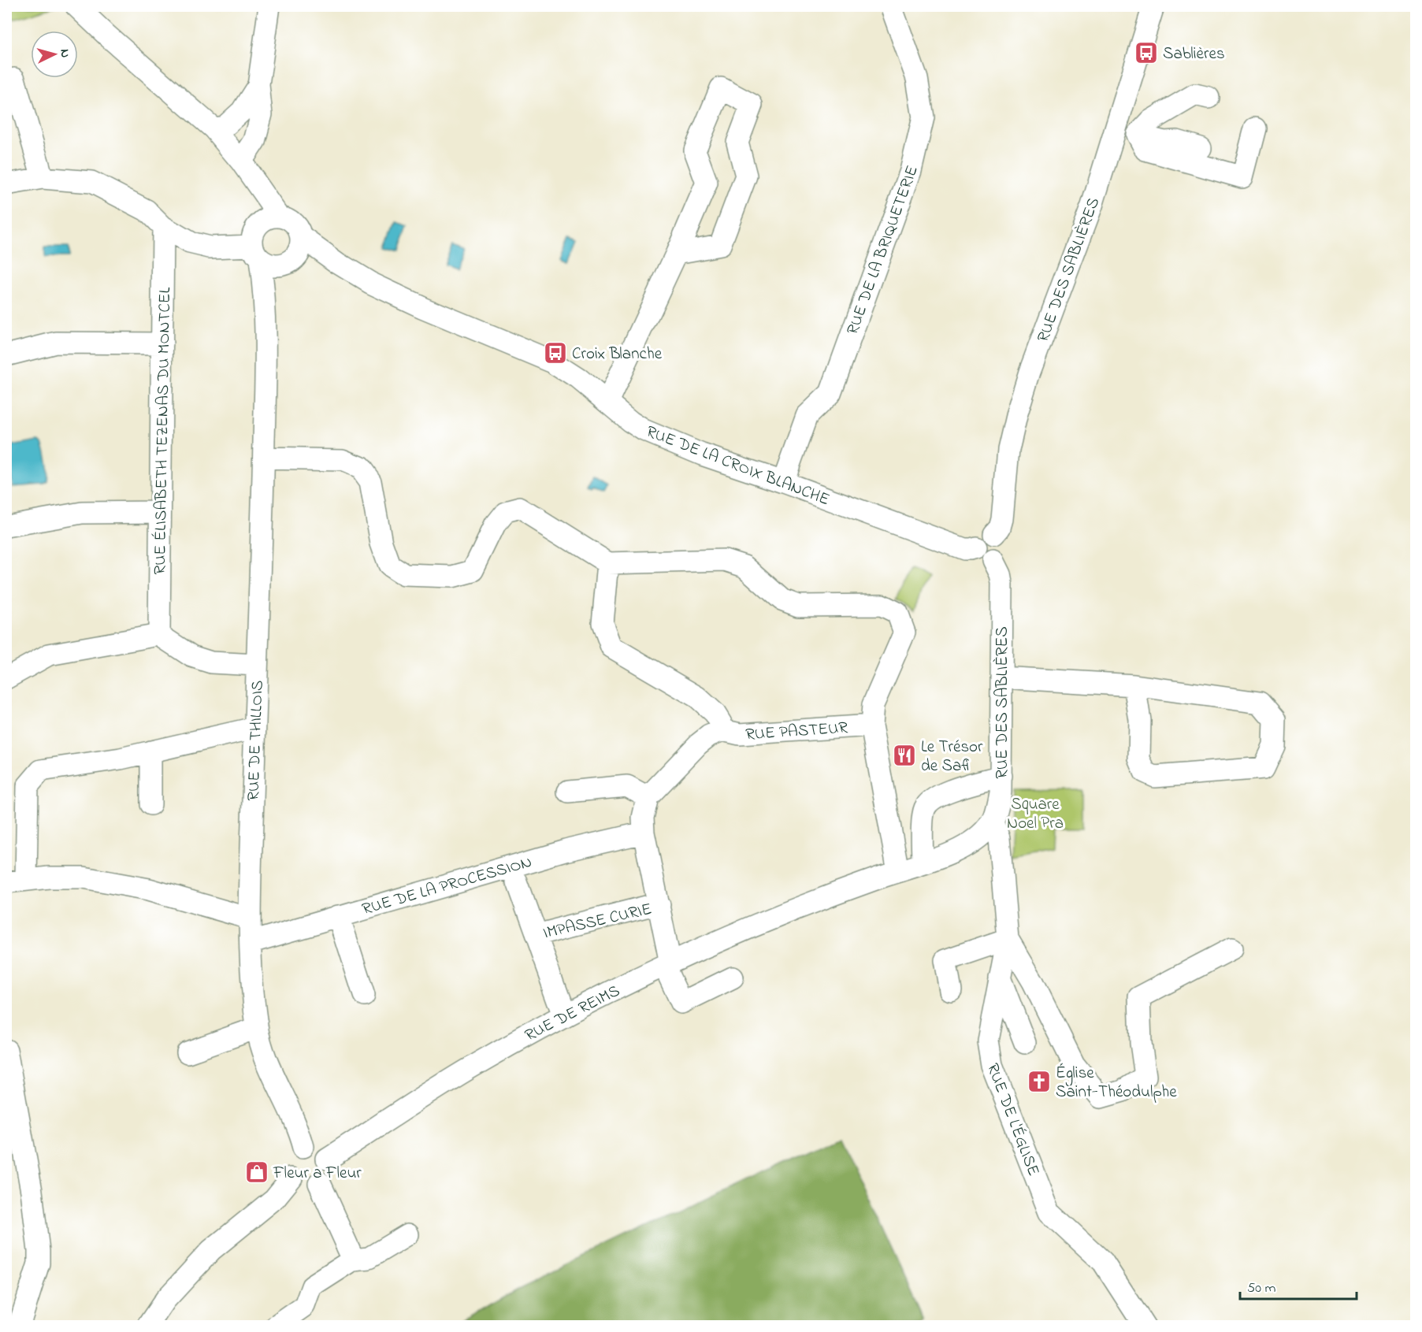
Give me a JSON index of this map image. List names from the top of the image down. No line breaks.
{"streets":{"street":["RUE DE LA BRIQUETERIE","RUE DES SABLIÈRES","RUE ÉLISABETH TEZENAS DU MONTCEL","RUE DE LA CROIX BLANCHE","RUE PASTEUR","RUE DE THILLOIS","RUE DE LA PROCESSION","IMPASSE CURIE","RUE DE REIMS","RUE DE L'ÉGLISE"]},"crossings":[["RUE DE LA BRIQUETERIE","RUE DE LA CROIX BLANCHE"],["RUE DES SABLIÈRES","RUE DE LA CROIX BLANCHE"],["RUE DES SABLIÈRES","RUE DE L'ÉGLISE"],["RUE DE LA CROIX BLANCHE","RUE DE THILLOIS"],["RUE DE THILLOIS","RUE DE LA PROCESSION"],["RUE DE THILLOIS","RUE DE REIMS"],["IMPASSE CURIE","RUE DE REIMS"]],"parks":["Square Noel Pra"],"places":{"bus stop":["Sablières","Croix Blanche"],"restaurant":["Le Trésor de Safi"],"church":["Église Saint-Théodulphe"],"shop":["Fleur a Fleur"]},"scale_bar":"50 m","north":"right"}
